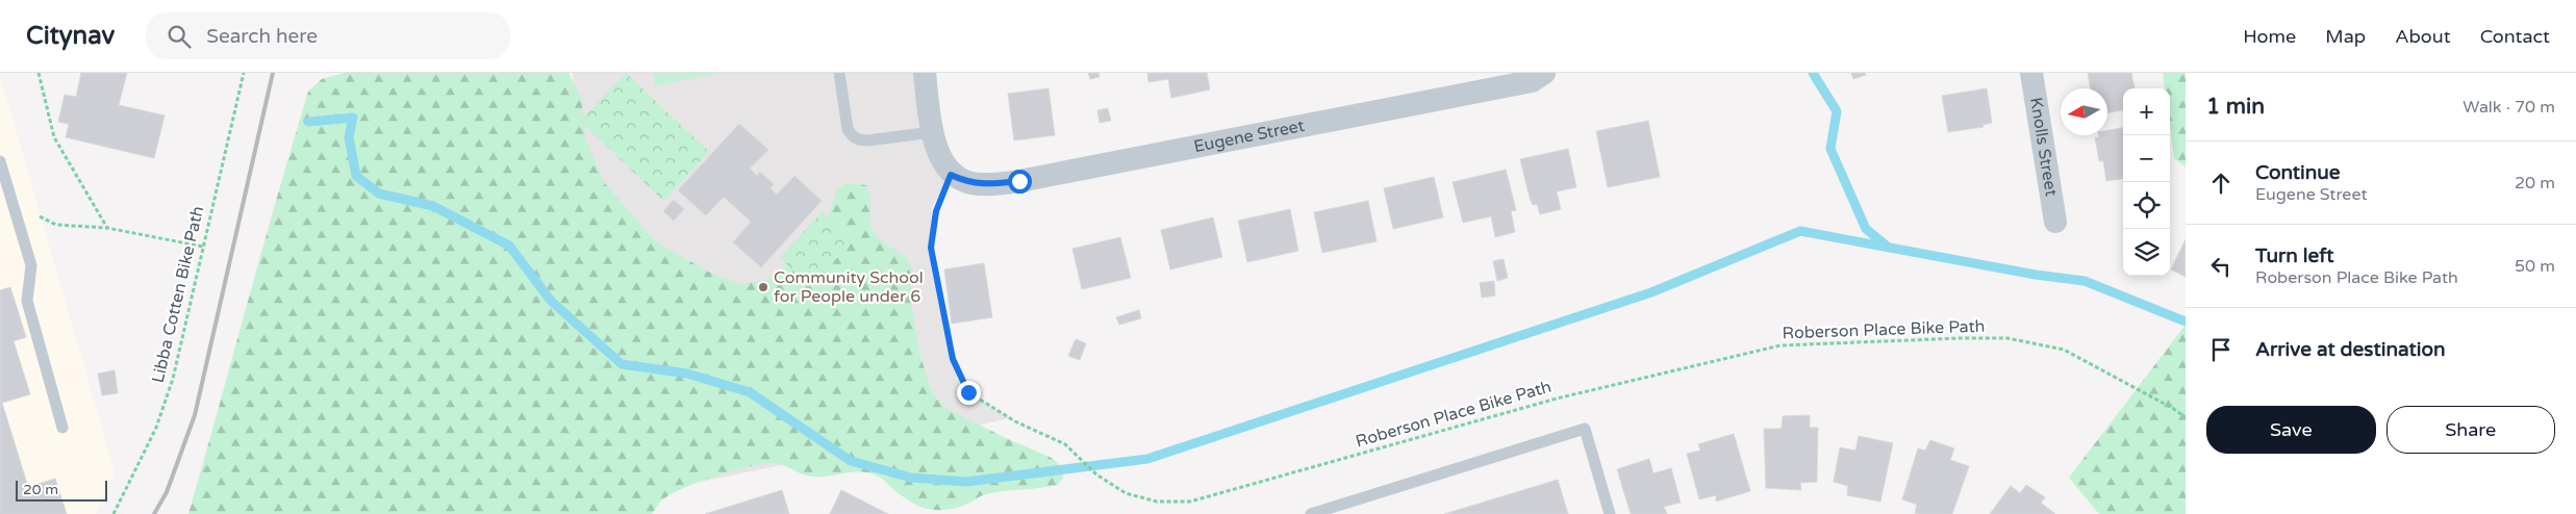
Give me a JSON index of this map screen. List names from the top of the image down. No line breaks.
{"streets":{"street":["Eugene Street","Knolls Street"],"path":["Libba Cotten Bike Path","Roberson Place Bike Path"]},"crossings":[["Eugene Street","Roberson Place Bike Path"]],"places":["Community School for People under 6"],"scale_bar":"20 m","north":"left","page":{"header":"Citynav","search":"Search here","nav":["Home","Map","About","Contact"],"heading":["1 min","Walk · 70 m"],"map_buttons":["+","−"],"list":[["Continue","Eugene Street","20 m"],["Turn left","Roberson Place Bike Path","50 m"],"Arrive at destination"],"buttons":["Save","Share"],"scale":"20 m"}}
